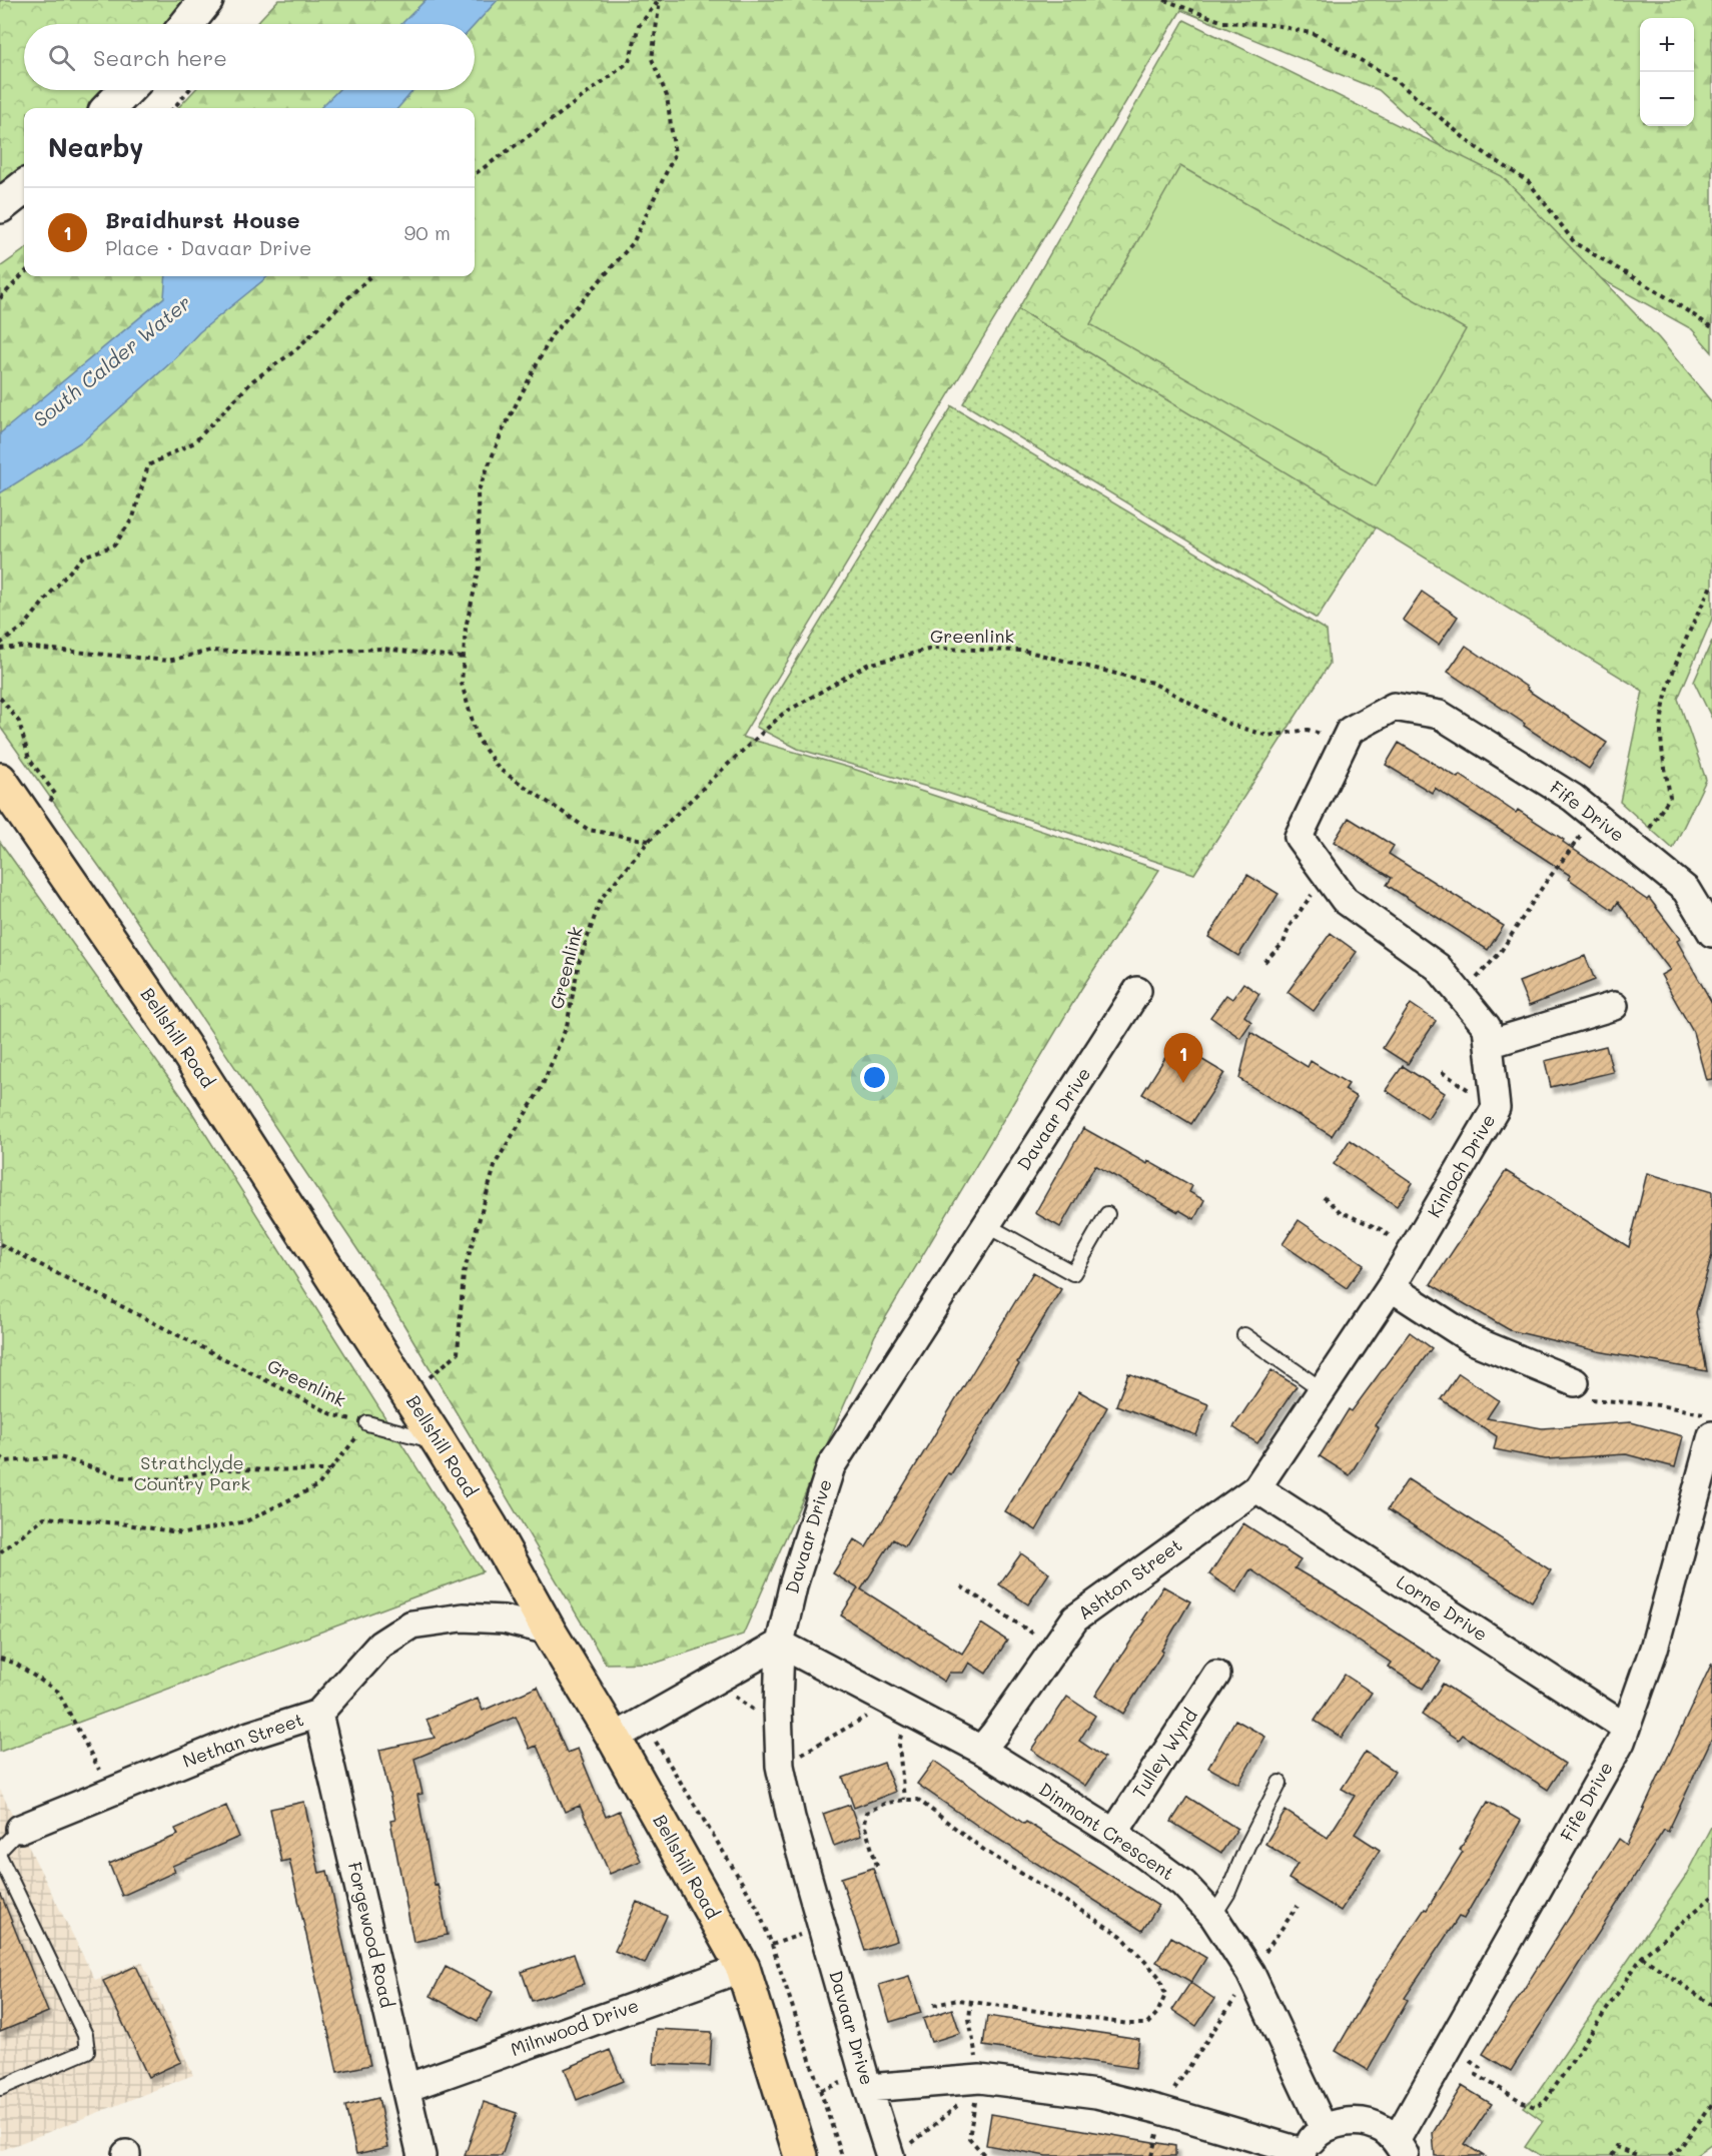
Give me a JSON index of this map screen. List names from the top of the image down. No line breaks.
{"streets":{"main road":["Bellshill Road"],"street":["Fife Drive","Davaar Drive","Kinloch Drive","Ashton Street","Lorne Drive","Nethan Street","Tulley Wynd","Dinmont Crescent","Forgewood Road","Milnwood Drive"],"path":["Greenlink"]},"crossings":[["Greenlink","Bellshill Road"],["Greenlink","Kinloch Drive"],["Fife Drive","Kinloch Drive"],["Fife Drive","Lorne Drive"],["Bellshill Road","Nethan Street"],["Bellshill Road","Milnwood Drive"],["Davaar Drive","Dinmont Crescent"],["Kinloch Drive","Ashton Street"],["Kinloch Drive","Lorne Drive"],["Ashton Street","Lorne Drive"],["Ashton Street","Dinmont Crescent"],["Nethan Street","Forgewood Road"],["Tulley Wynd","Dinmont Crescent"],["Forgewood Road","Milnwood Drive"]],"water":["South Calder Water"],"parks":["Strathclyde Country Park"],"page":{"map_buttons":["+","−"],"search":"Search here","heading":"Nearby","list":[{"mark":"1","name":"Braidhurst House","note":"Place · Davaar Drive","value":"90 m"}],"pins":"1"}}
